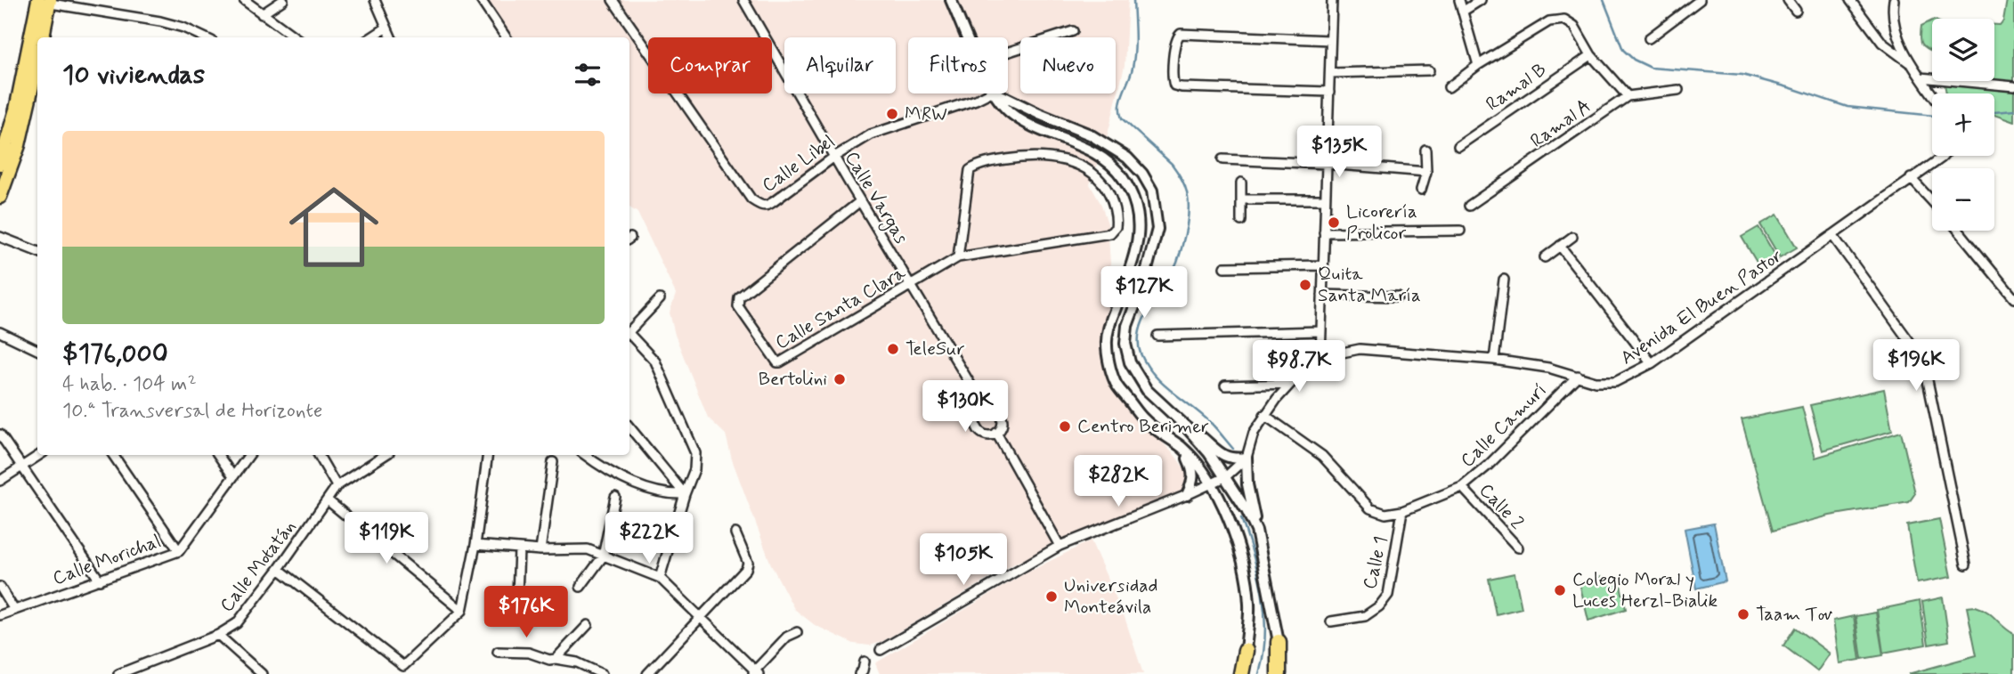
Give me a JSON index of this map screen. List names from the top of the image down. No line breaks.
{"streets":{"street":["Ramal B","Ramal A","Calle Libel","Calle Vargas","Avenida El Buen Pastor","Calle Santa Clara","Calle Camurí","Calle 2","Calle Morichal","Calle 1","Calle Motatán"]},"crossings":[["Calle Libel","Calle Vargas"],["Calle Vargas","Avenida El Buen Pastor"],["Calle Vargas","Calle Santa Clara"],["Avenida El Buen Pastor","Calle Camurí"],["Calle Camurí","Calle 2"],["Calle Camurí","Calle 1"]],"places":["MRW","Licorería Prolicor","Quita Santa María","TeleSur","Bertolini","Centro Berimer","Colegio Moral y Luces Herzl-Bialik","Universidad Monteávila","Taam Tov"],"page":{"map_buttons":["+","−"],"chip":["Comprar","Alquilar","Filtros","Nuevo"],"heading":"10 viviendas","list":[{"name":"$176,000","note":"4 hab. · 104 m² · 10.ª Transversal de Horizonte"}],"price":["$135K","$127K","$196K","$98.7K","$130K","$282K","$119K","$222K","$105K","$176K"]}}
